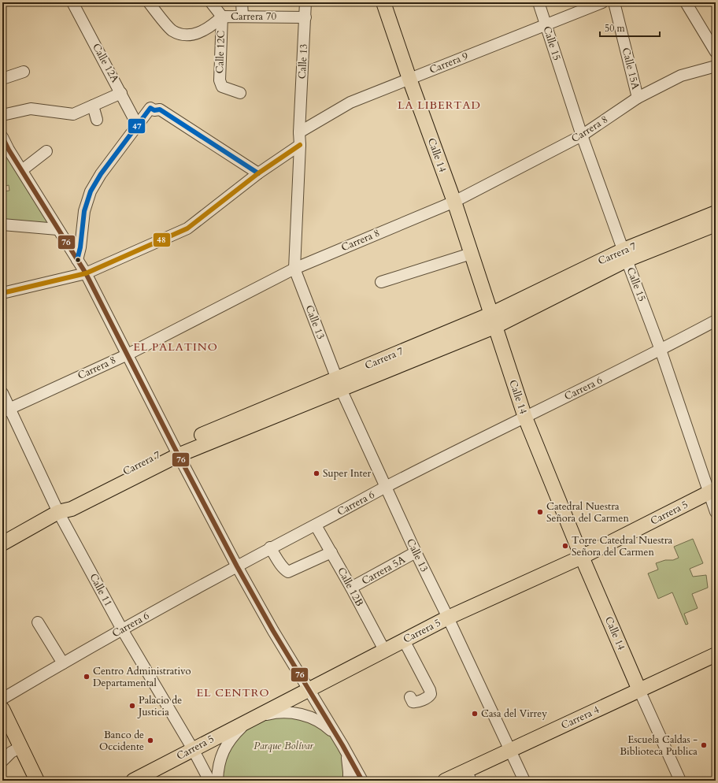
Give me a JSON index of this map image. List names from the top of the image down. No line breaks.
{"streets":{"main road":["Calle 14","Carrera 7","Carrera 5","Carrera 4"],"street":["Carrera 70","Calle 15","Calle 12C","Calle 13","Calle 12A","Carrera 9","Calle 15A","Carrera 8","Carrera 6","Carrera 5A","Calle 12B","Calle 11"]},"crossings":[["Carrera 70","Calle 12C"],["Carrera 70","Calle 13"],["Calle 15","Carrera 9"],["Calle 15","Carrera 8"],["Calle 15","Carrera 7"],["Calle 15","Carrera 6"],["Calle 15","Carrera 5"],["Calle 13","Carrera 9"],["Calle 13","Carrera 8"],["Calle 13","Carrera 7"],["Calle 13","Carrera 6"],["Calle 13","Carrera 5"],["Calle 13","Carrera 5A"],["Calle 13","Carrera 4"],["Carrera 9","Calle 14"],["Calle 15A","Carrera 8"],["Carrera 8","Calle 14"],["Carrera 8","Calle 11"],["Calle 14","Carrera 7"],["Calle 14","Carrera 6"],["Calle 14","Carrera 5"],["Calle 14","Carrera 4"],["Carrera 7","Calle 11"],["Carrera 6","Calle 12B"],["Carrera 6","Calle 11"],["Carrera 5","Calle 12B"],["Carrera 5","Calle 11"],["Carrera 5A","Calle 12B"]],"districts":["LA LIBERTAD","EL PALATINO","EL CENTRO"],"parks":["Parque Bolívar"],"places":["Super Inter","Catedral Nuestra Señora del Carmen","Torre Catedral Nuestra Señora del Carmen","Centro Administrativo Departamental","Palacio de Justicia","Casa del Virrey","Banco de Occidente","Escuela Caldas - Biblioteca Publica"],"lines":["transit line 47","transit line 76","transit line 48"],"scale_bar":"50 m"}
